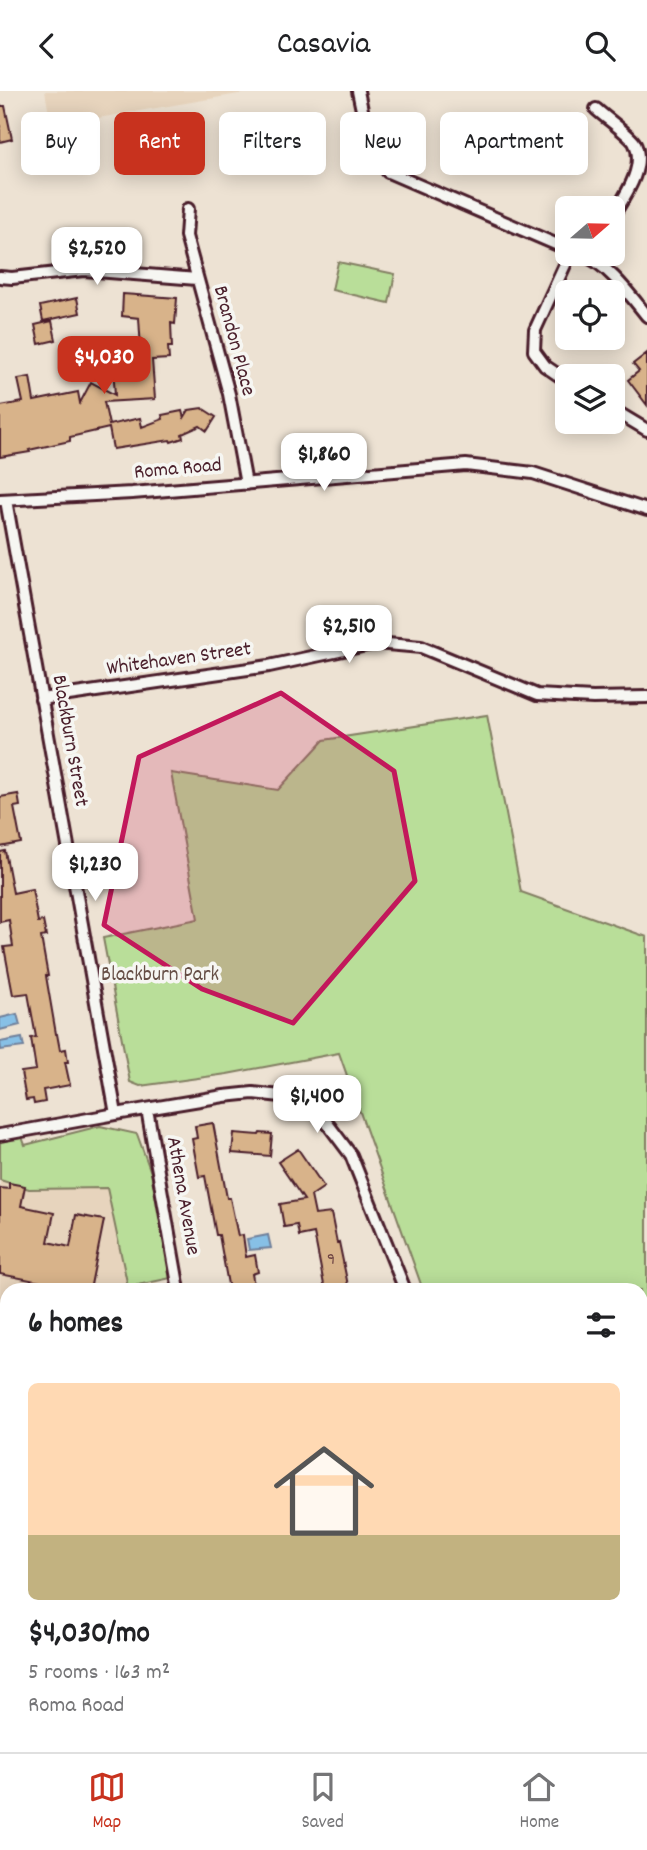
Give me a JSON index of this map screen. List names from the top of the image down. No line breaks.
{"streets":{"street":["Brandon Place","Roma Road","Whitehaven Street","Blackburn Street","Athena Avenue"]},"crossings":[["Brandon Place","Roma Road"],["Roma Road","Blackburn Street"],["Whitehaven Street","Blackburn Street"]],"parks":["Blackburn Park"],"house_numbers":["9"],"north":"right","page":{"header":"Casavia","chip":["Buy","Rent","Filters","New","Apartment"],"price":["$2,520","$4,030","$1,860","$2,510","$1,230","$1,400"],"heading":"6 homes","list":[{"name":"$4,030/mo","note":"5 rooms · 163 m² · Roma Road"}],"tabs":["Map","Saved","Home"]}}
